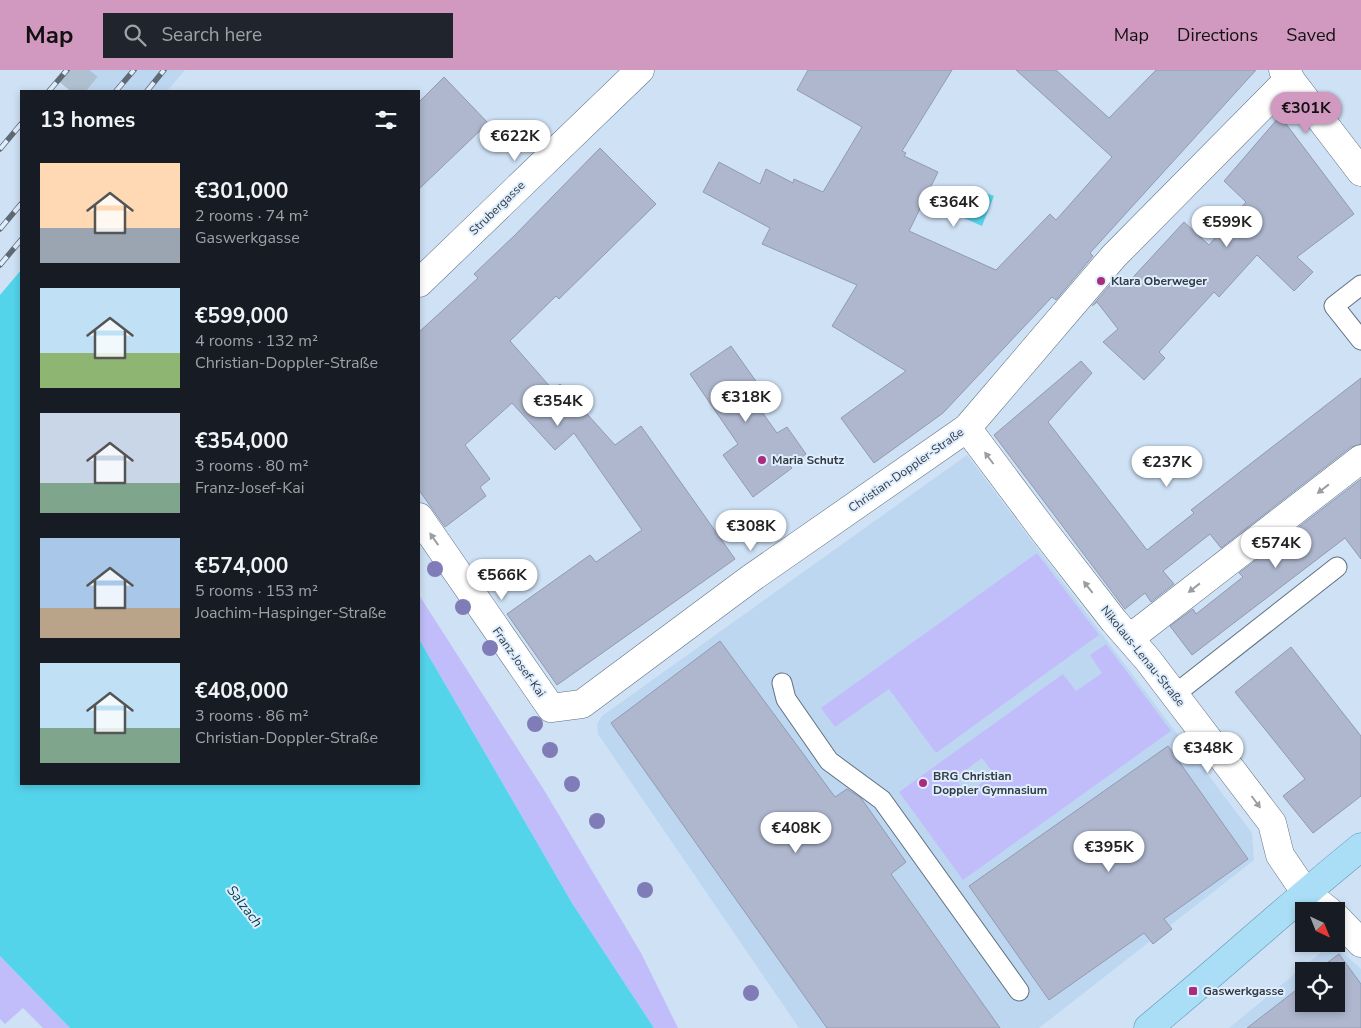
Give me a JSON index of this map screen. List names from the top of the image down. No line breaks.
{"streets":{"street":["Strubergasse","Christian-Doppler-Straße","Nikolaus-Lenau-Straße","Franz-Josef-Kai"]},"crossings":[["Christian-Doppler-Straße","Nikolaus-Lenau-Straße"],["Christian-Doppler-Straße","Franz-Josef-Kai"]],"one_way":["Franz-Josef-Kai"],"water":["Salzach"],"places":{"other":["Klara Oberweger","Maria Schutz","BRG Christian Doppler Gymnasium"],"transit":["Gaswerkgasse"]},"north":"bottom right","page":{"header":"Map","search":"Search here","nav":["Map","Directions","Saved"],"heading":"13 homes","price":["€301K","€622K","€364K","€599K","€318K","€354K","€237K","€308K","€574K","€566K","€348K","€408K","€395K"],"list":[{"name":"€301,000","note":"2 rooms · 74 m² · Gaswerkgasse"},{"name":"€599,000","note":"4 rooms · 132 m² · Christian-Doppler-Straße"},{"name":"€354,000","note":"3 rooms · 80 m² · Franz-Josef-Kai"},{"name":"€574,000","note":"5 rooms · 153 m² · Joachim-Haspinger-Straße"},{"name":"€408,000","note":"3 rooms · 86 m² · Christian-Doppler-Straße"}]}}
